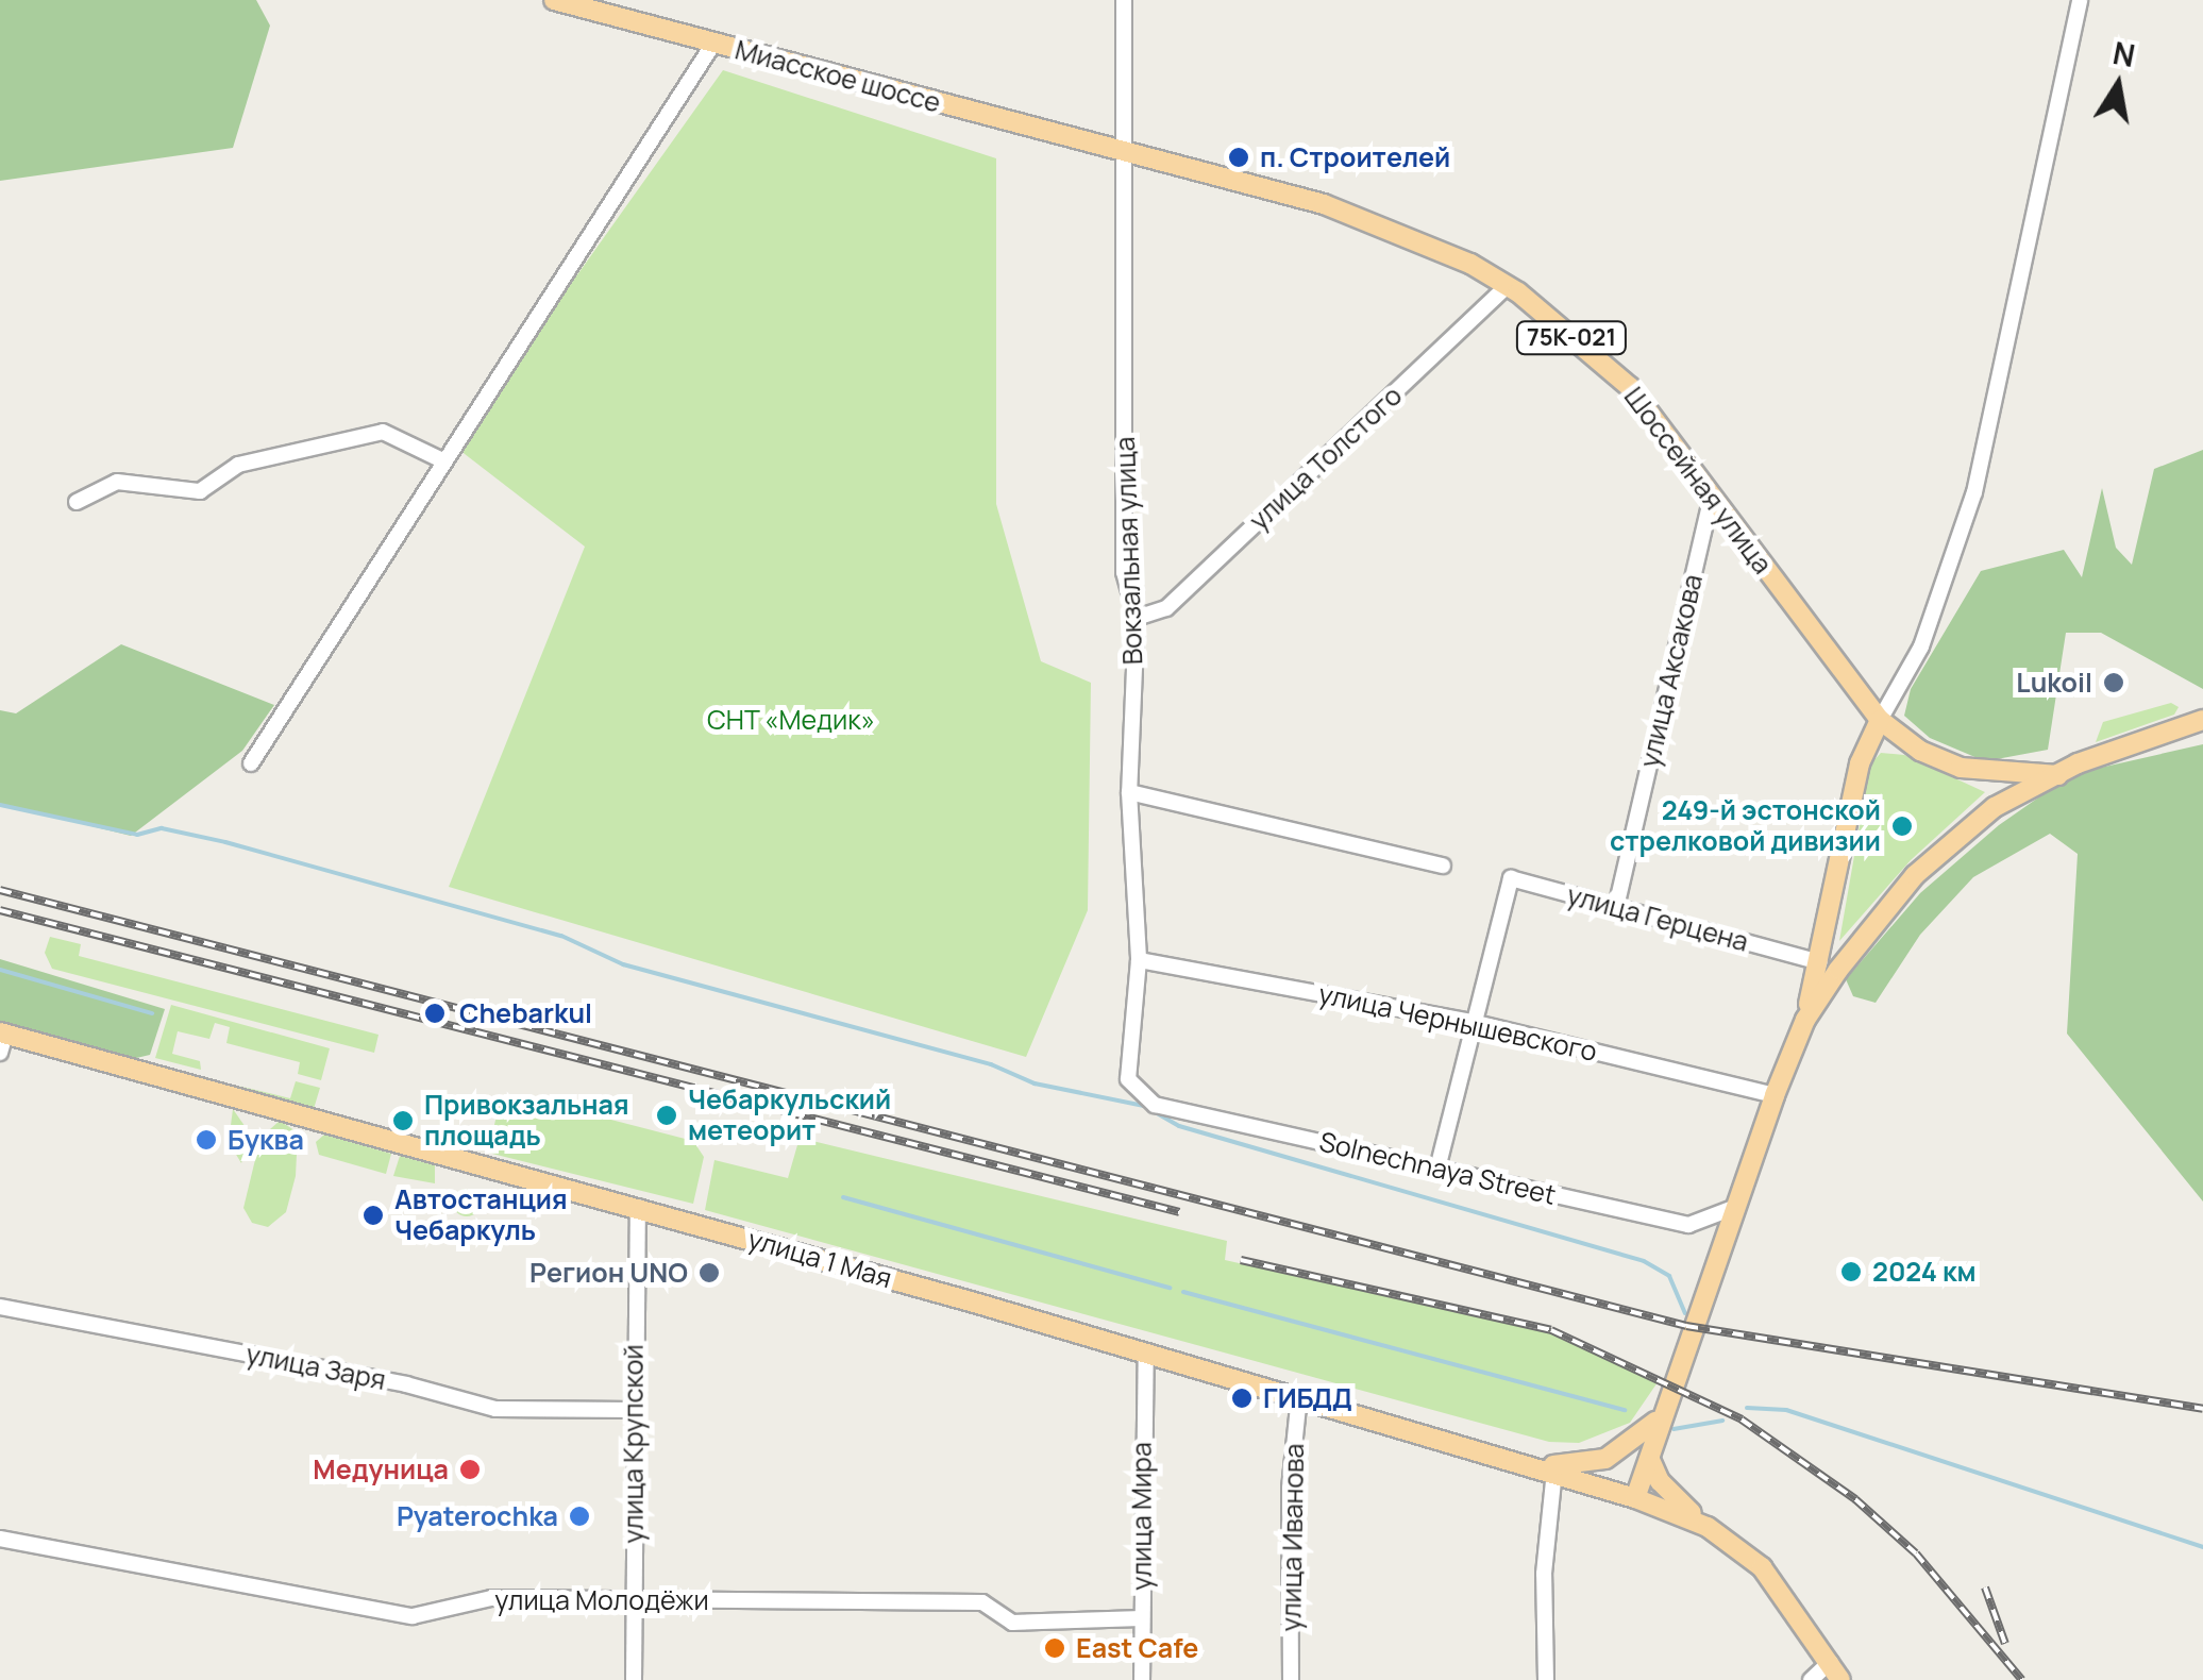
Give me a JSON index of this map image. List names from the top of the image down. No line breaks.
{"streets":{"main road":["Миасское шоссе","75К-021","Шоссейная улица","улица 1 Мая"],"street":["улица Толстого","Вокзальная улица","улица Аксакова","улица Герцена","улица Чернышевского","Solnechnaya Street","улица Заря","улица Крупской","улица Мира","улица Иванова","улица Молодёжи"]},"crossings":[["Миасское шоссе","Шоссейная улица"],["Миасское шоссе","Вокзальная улица"],["улица Толстого","Шоссейная улица"],["улица Толстого","Вокзальная улица"],["Шоссейная улица","Вокзальная улица"],["Шоссейная улица","улица Аксакова"],["Вокзальная улица","улица Чернышевского"],["Вокзальная улица","Solnechnaya Street"],["улица Аксакова","улица Герцена"],["улица Герцена","улица Чернышевского"],["улица 1 Мая","улица Крупской"],["улица 1 Мая","улица Мира"],["улица 1 Мая","улица Иванова"],["улица Заря","улица Крупской"],["улица Крупской","улица Молодёжи"],["улица Мира","улица Молодёжи"]],"parks":["СНТ «Медик»"],"places":["п. Строителей","Lukoil","249-й эстонской стрелковой дивизии","Chebarkul","Чебаркульский метеорит","Привокзальная площадь","Буква","Автостанция Чебаркуль","2024 км","Регион UNO","ГИБДД","Медуница","Pyaterochka","East Cafe"],"north":"top"}
